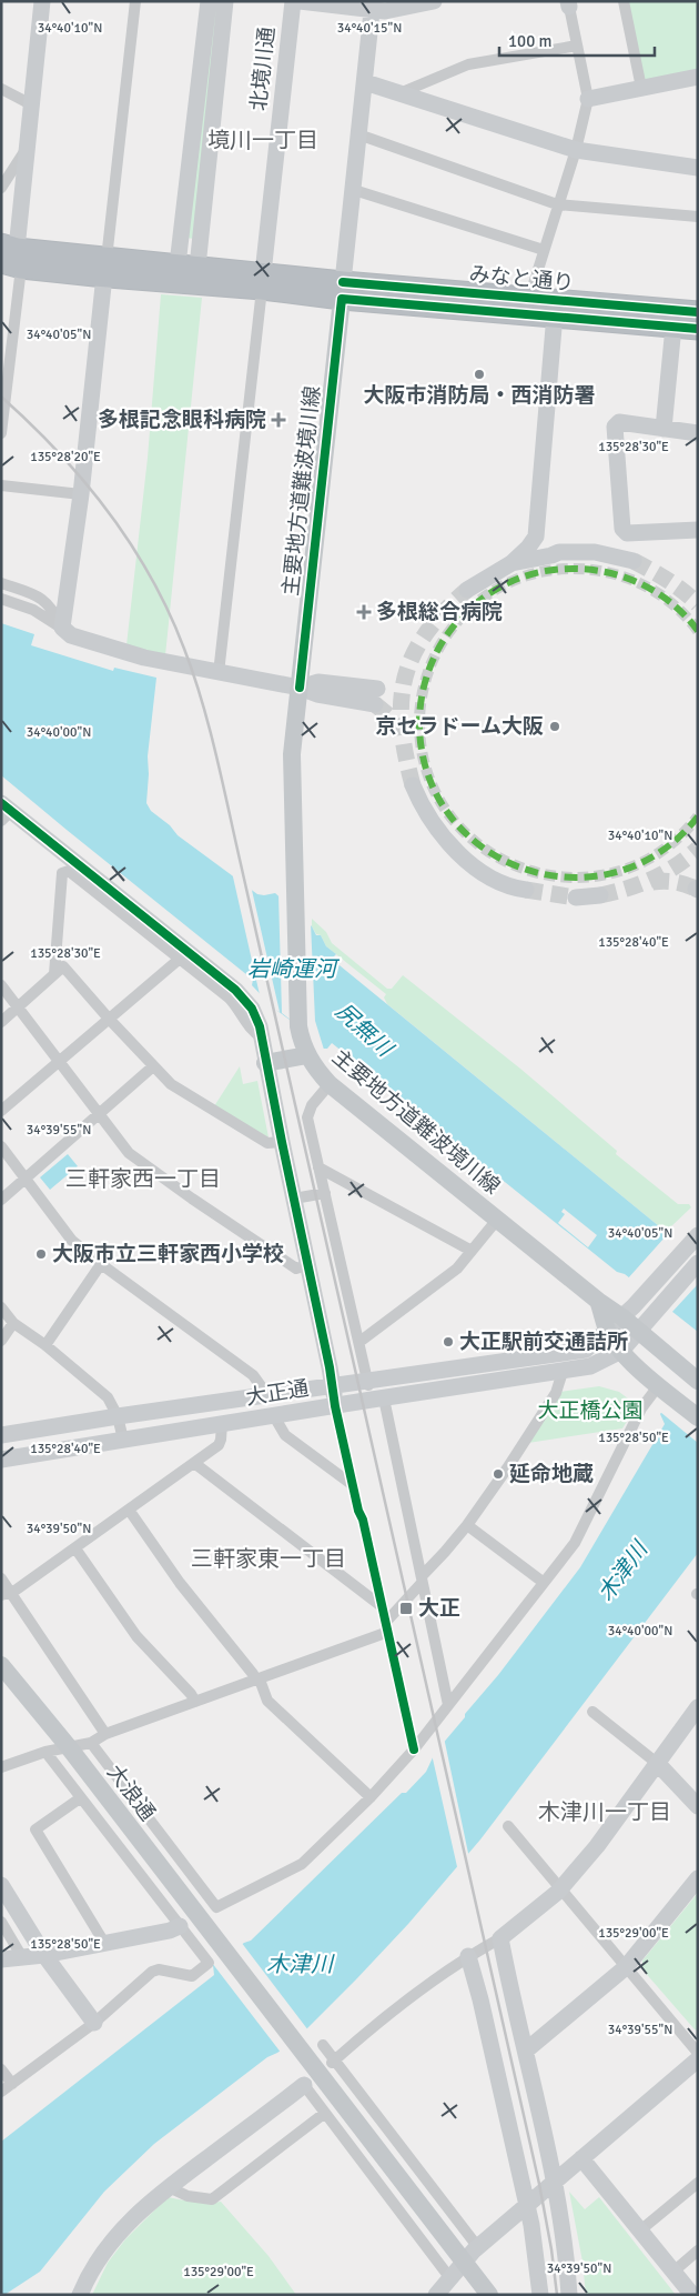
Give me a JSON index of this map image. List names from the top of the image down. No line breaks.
{"streets":{"highway":["みなと通り"],"main road":["主要地方道難波境川線","大浪通"],"street":["北境川通","大正通"]},"crossings":[["北境川通","みなと通り"],["みなと通り","主要地方道難波境川線"],["主要地方道難波境川線","大正通"]],"districts":["境川一丁目","三軒家西一丁目","三軒家東一丁目","木津川一丁目"],"water":["岩崎運河","尻無川","木津川"],"parks":["大正橋公園"],"places":{"other":["大阪市消防局・西消防署","京セラドーム大阪","大阪市立三軒家西小学校","大正駅前交通詰所","延命地蔵"],"health":["多根記念眼科病院","多根総合病院"],"transit":["大正"]},"scale_bar":"100 m","coordinates":["34°40'10\"N","34°40'15\"N","34°40'05\"N","135°28'30\"E","135°28'20\"E","34°40'00\"N","135°28'40\"E","34°39'55\"N","135°28'50\"E","34°39'50\"N","135°29'00\"E"]}
